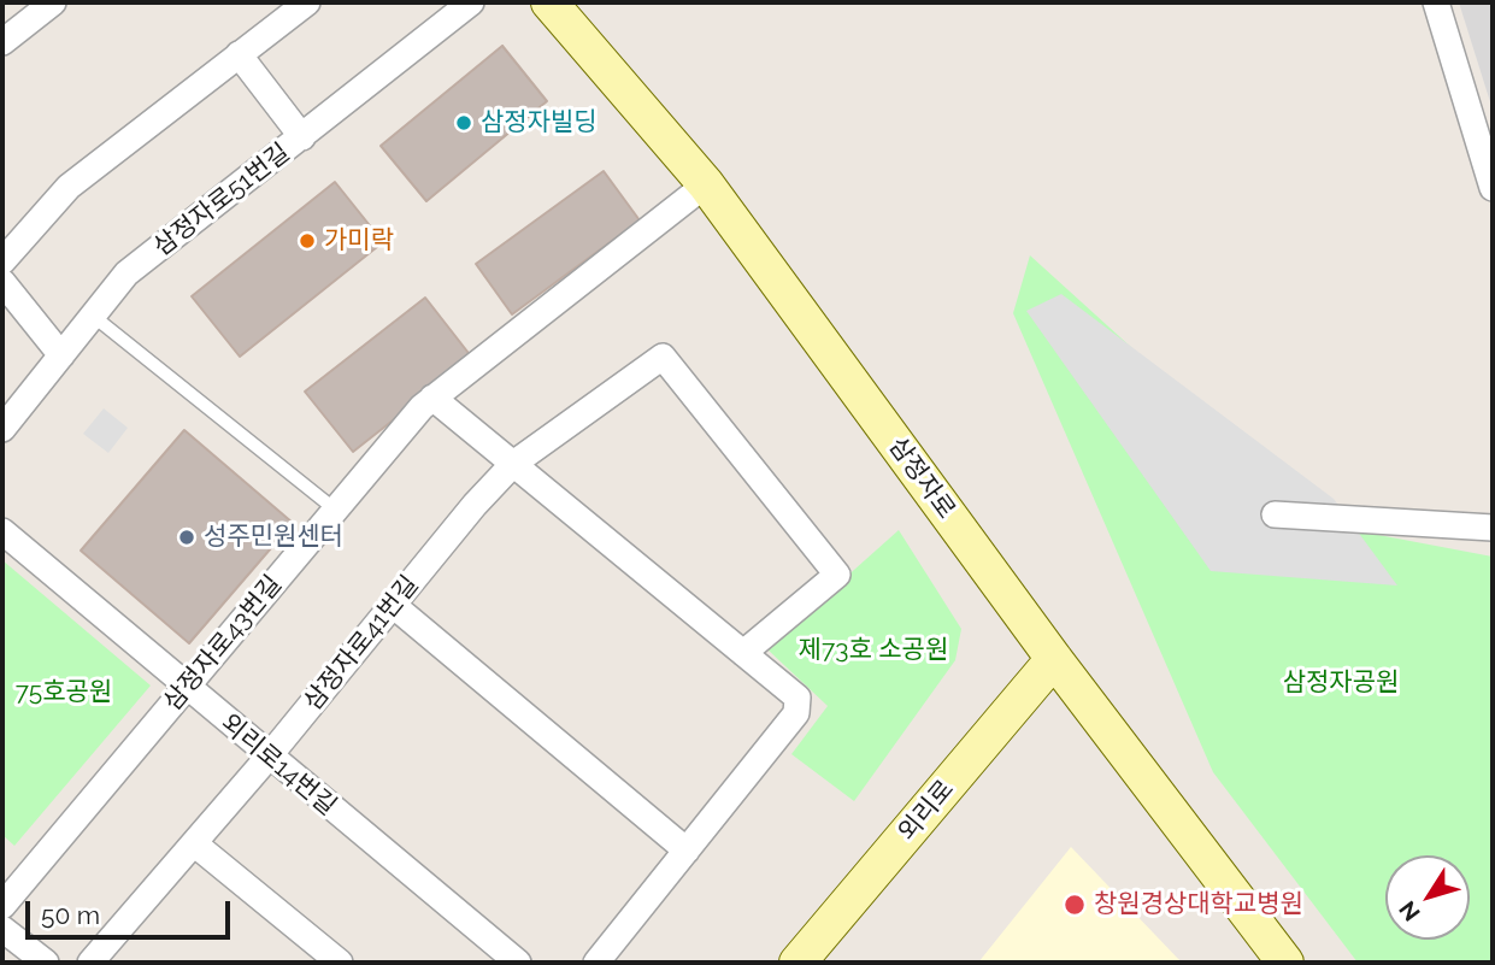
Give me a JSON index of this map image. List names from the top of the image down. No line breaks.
{"streets":{"street":["삼정자로51번길","삼정자로","삼정자로43번길","삼정자로41번길","외리로14번길","외리로"]},"crossings":[["삼정자로","삼정자로43번길"],["삼정자로","외리로"],["삼정자로43번길","외리로14번길"],["삼정자로41번길","외리로14번길"]],"parks":["제73호 소공원","삼정자공원","75호공원"],"places":["삼정자빌딩","가미락","성주민원센터","창원경상대학교병원"],"scale_bar":"50 m","north":"bottom left"}
